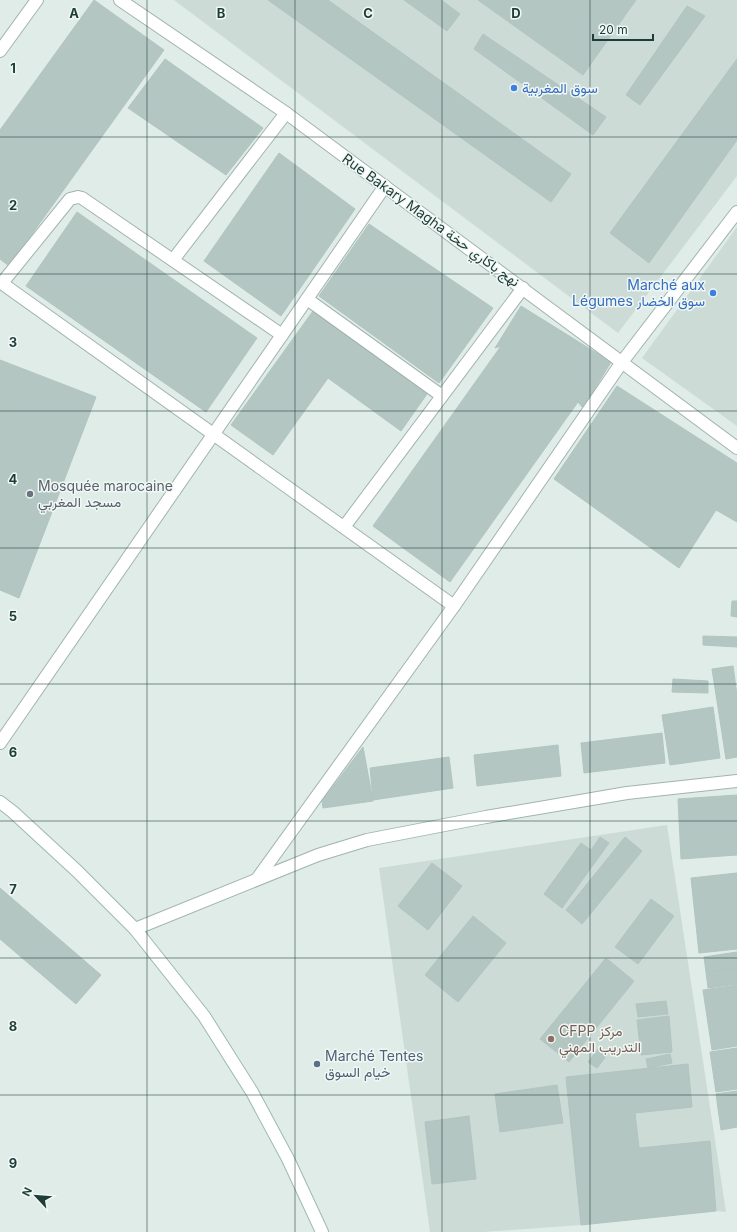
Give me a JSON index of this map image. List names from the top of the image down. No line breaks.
{"streets":{"street":["Rue Bakary Magha نهج باكاري حخة"]},"places":["سوق المغربية","Marché aux Légumes سوق الخضار","Mosquée marocaine مسجد المغربي","CFPP مركز التدريب المهني","Marché Tentes خيام السوق"],"scale_bar":"20 m","north":"top left","grid":{"columns":["A","B","C","D"],"rows":["1","2","3","4","5","6","7","8","9"]}}
